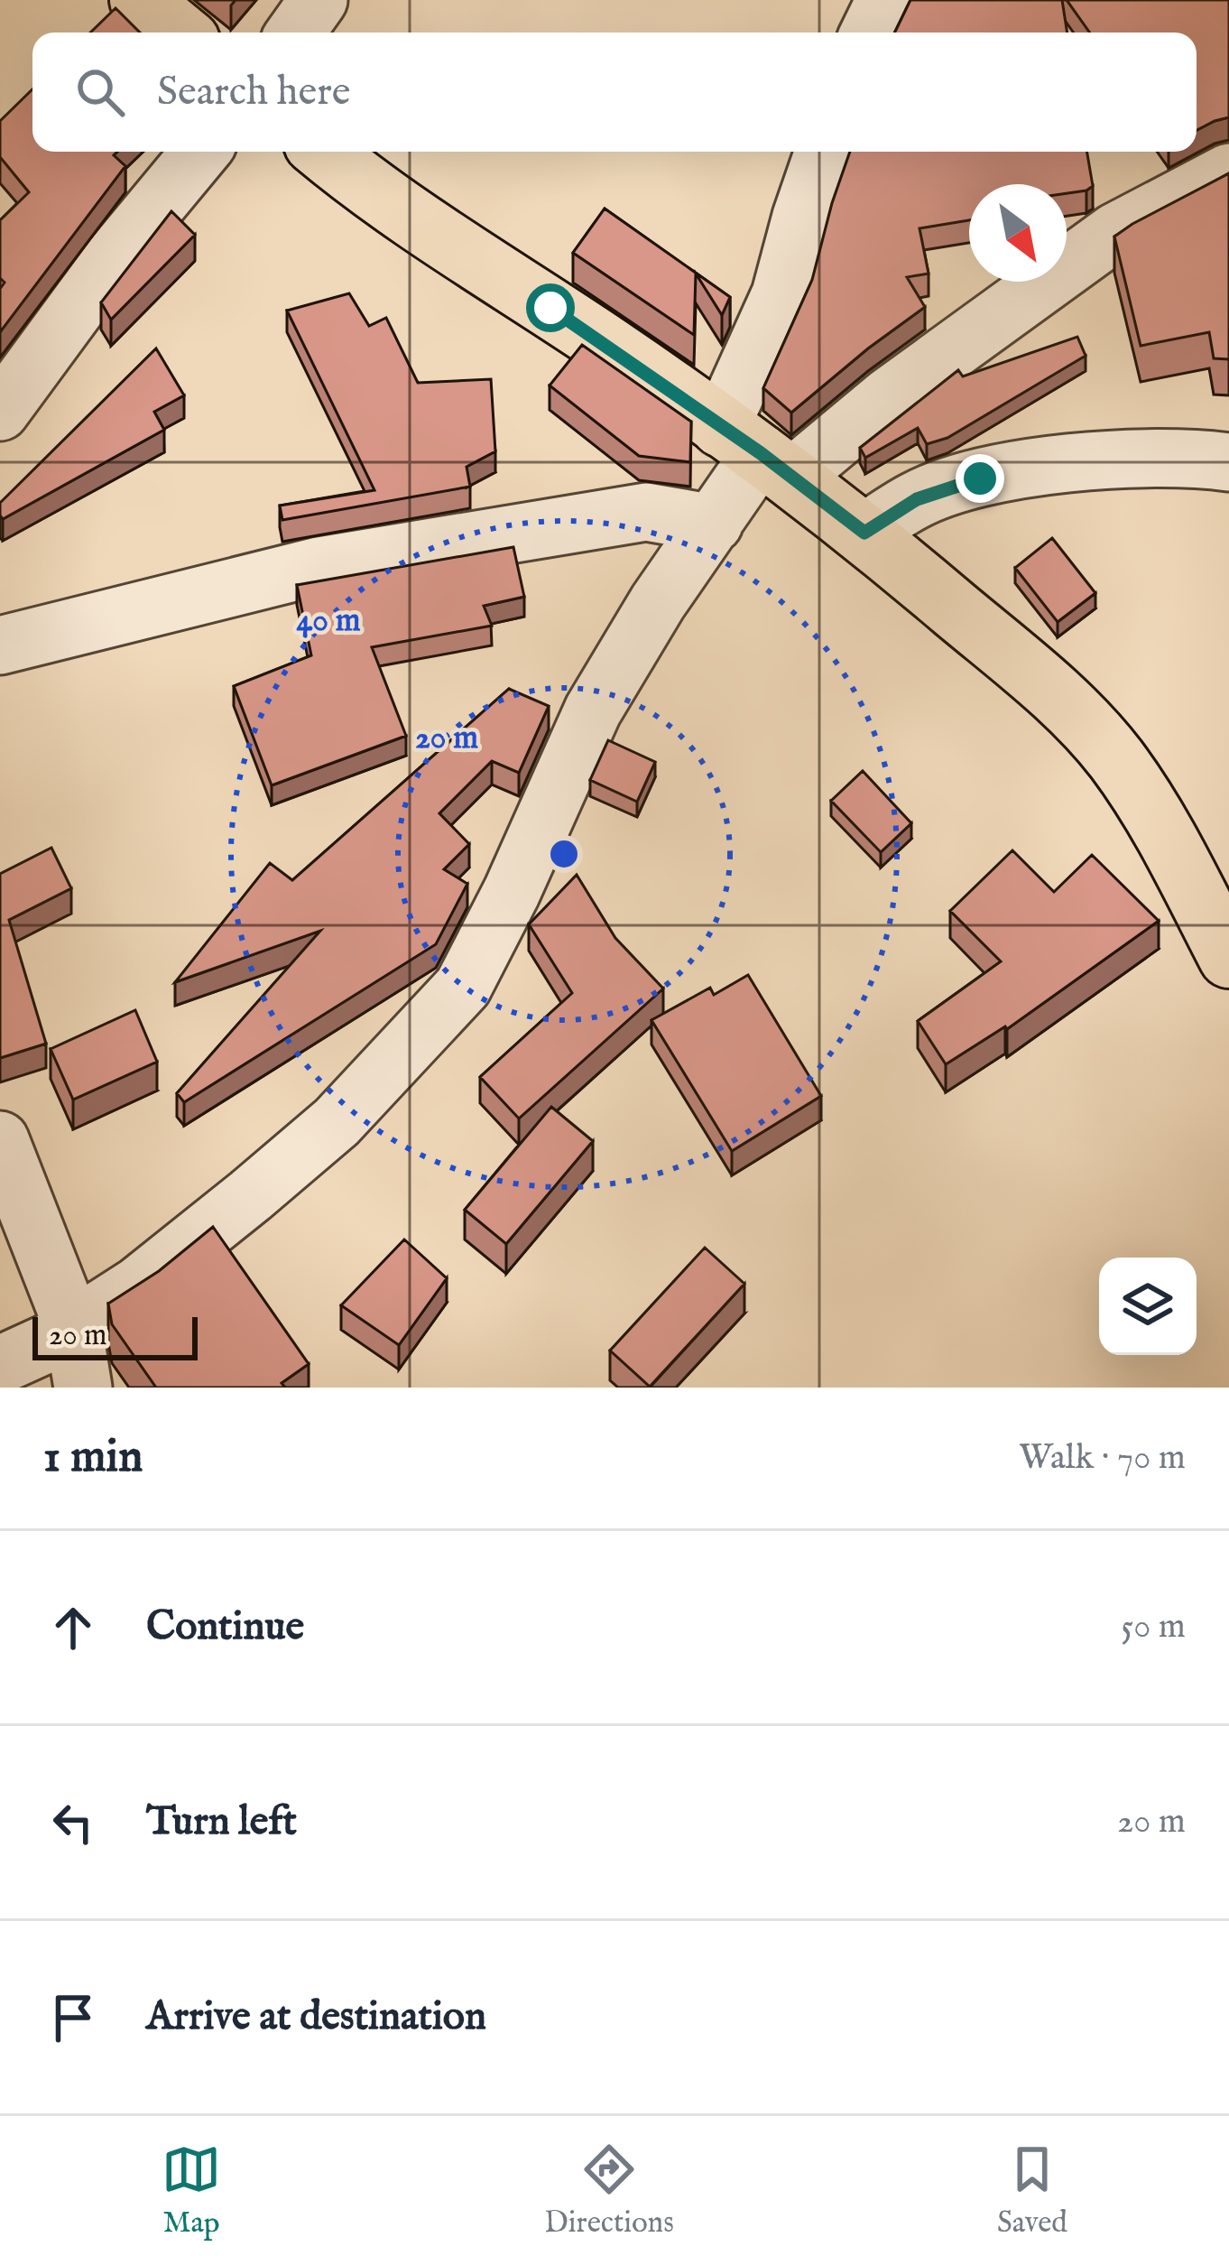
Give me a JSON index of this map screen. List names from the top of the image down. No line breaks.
{"scale_bar":"20 m","north":"bottom right","page":{"search":"Search here","scale":"20 m","heading":["1 min","Walk · 70 m"],"list":[["Continue","50 m"],["Turn left","20 m"],"Arrive at destination"],"nav":["Map","Directions","Saved"]},"rings":["40 m","20 m"]}
